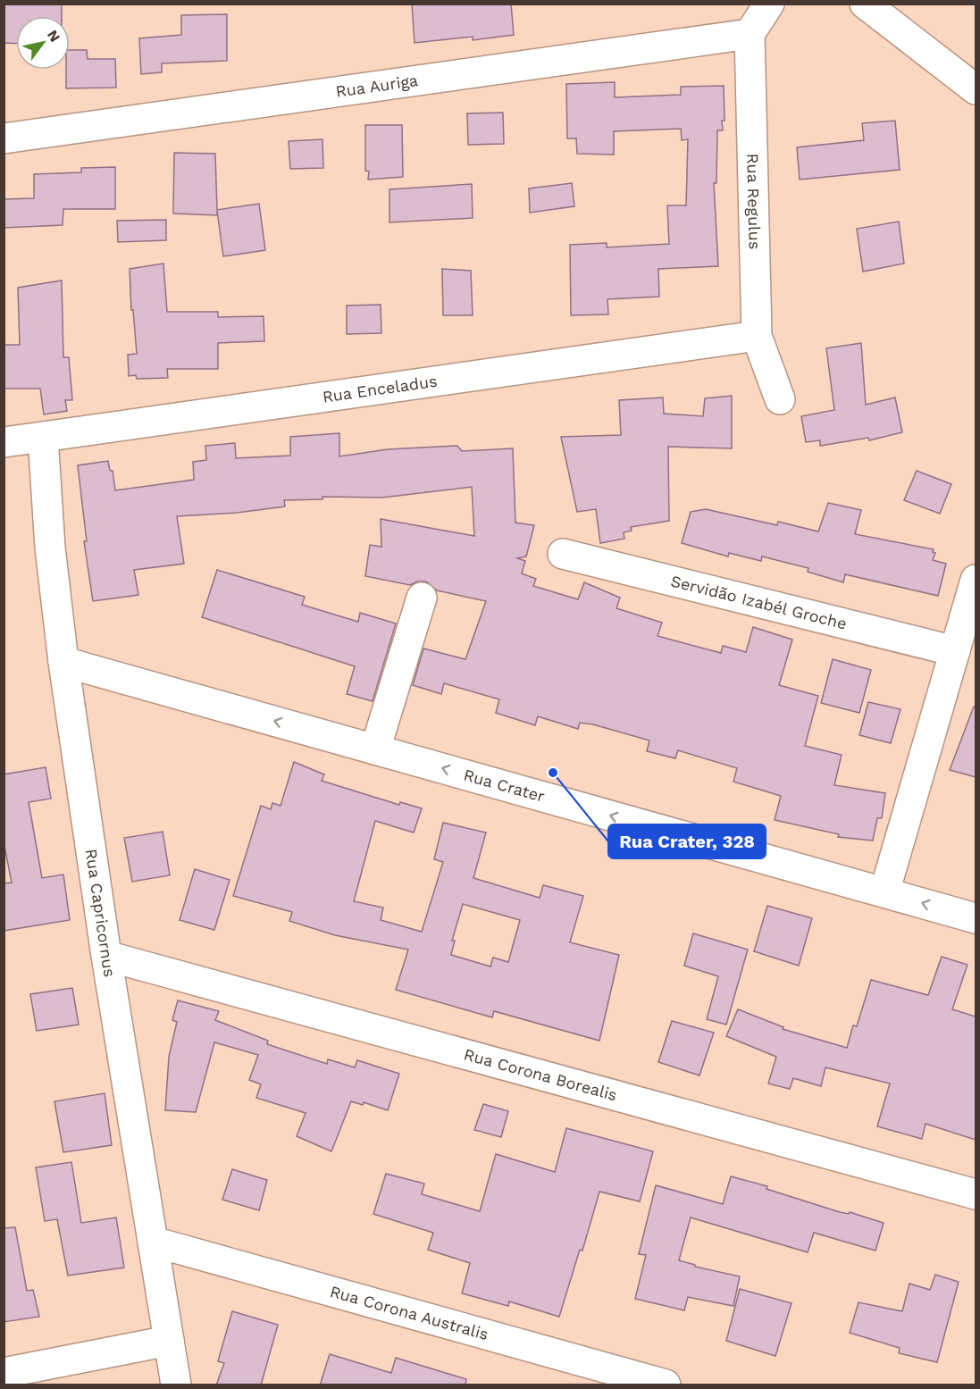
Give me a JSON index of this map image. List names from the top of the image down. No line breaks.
{"streets":{"street":["Rua Auriga","Rua Regulus","Rua Enceladus","Servidão Izabél Groche","Rua Crater","Rua Capricornus","Rua Corona Borealis","Rua Corona Australis"]},"crossings":[["Rua Auriga","Rua Regulus"],["Rua Regulus","Rua Enceladus"],["Rua Enceladus","Rua Capricornus"],["Rua Crater","Rua Capricornus"],["Rua Capricornus","Rua Corona Borealis"],["Rua Capricornus","Rua Corona Australis"]],"one_way":["Rua Crater"],"places":["Rua Crater, 328"],"north":"top right"}
